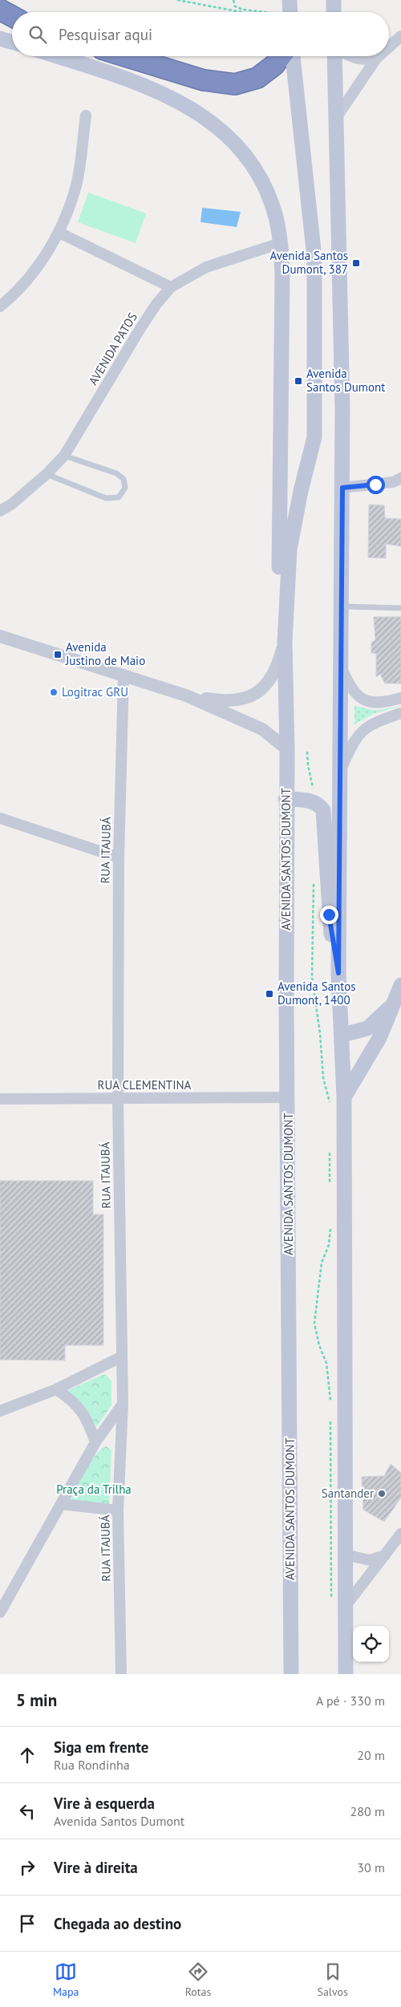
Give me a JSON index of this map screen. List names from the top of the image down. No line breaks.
{"streets":{"main road":["AVENIDA SANTOS DUMONT"],"street":["AVENIDA PATOS","RUA ITAJUBÁ","RUA CLEMENTINA"]},"crossings":[["RUA ITAJUBÁ","RUA CLEMENTINA"],["AVENIDA SANTOS DUMONT","RUA CLEMENTINA"]],"parks":["Praça da Trilha"],"places":{"transit":["Avenida Santos Dumont, 387","Avenida Santos Dumont","Avenida Justino de Maio","Avenida Santos Dumont, 1400"],"other":["Logitrac GRU","Santander"]},"page":{"search":"Pesquisar aqui","heading":["5 min","A pé · 330 m"],"list":[["Siga em frente","Rua Rondinha","20 m"],["Vire à esquerda","Avenida Santos Dumont","280 m"],["Vire à direita","30 m"],"Chegada ao destino"],"nav":["Mapa","Rotas","Salvos"]}}
